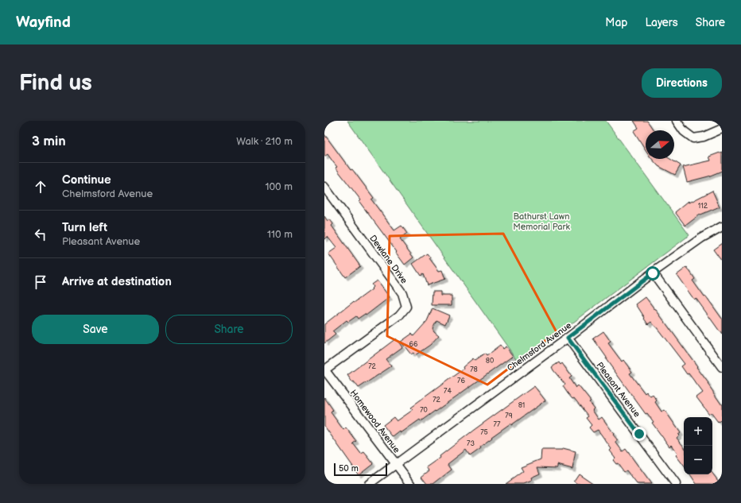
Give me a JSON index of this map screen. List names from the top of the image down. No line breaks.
{"streets":{"street":["Dewlane Drive","Chelmsford Avenue","Pleasant Avenue","Homewood Avenue"]},"crossings":[["Dewlane Drive","Homewood Avenue"],["Chelmsford Avenue","Pleasant Avenue"],["Chelmsford Avenue","Homewood Avenue"]],"parks":["Bathurst Lawn Memorial Park"],"house_numbers":["112","66","80","72","78","76","74","72","81","70","79","77","75","73"],"scale_bar":"50 m","north":"right","page":{"header":"Wayfind","nav":["Map","Layers","Share"],"buttons":["Directions",["Save","Share"]],"title":"Find us","heading":["3 min","Walk · 210 m"],"list":[["Continue","Chelmsford Avenue","100 m"],["Turn left","Pleasant Avenue","110 m"],"Arrive at destination"],"map_buttons":["+","−"],"scale":"50 m"}}
